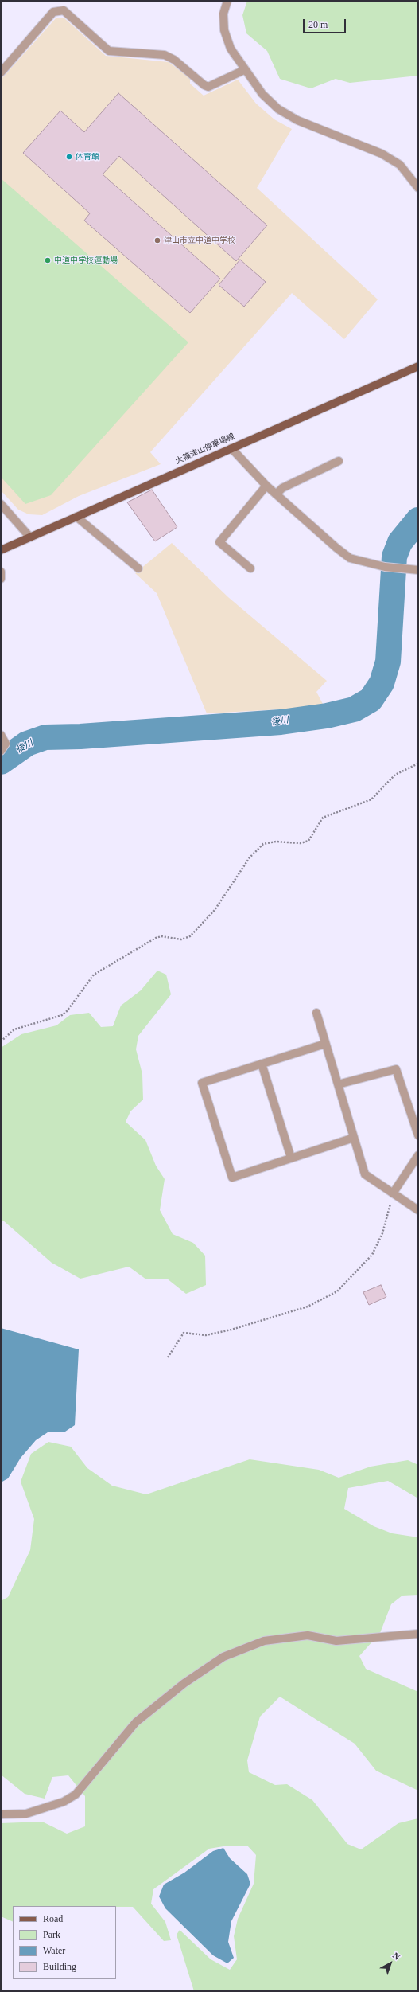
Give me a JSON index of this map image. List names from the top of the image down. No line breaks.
{"streets":{"main road":["大篠津山停車場線"]},"water":["後川"],"places":["体育館","津山市立中道中学校","中道中学校運動場"],"legend":["Road","Park","Water","Building"],"scale_bar":"20 m","north":"top right"}
